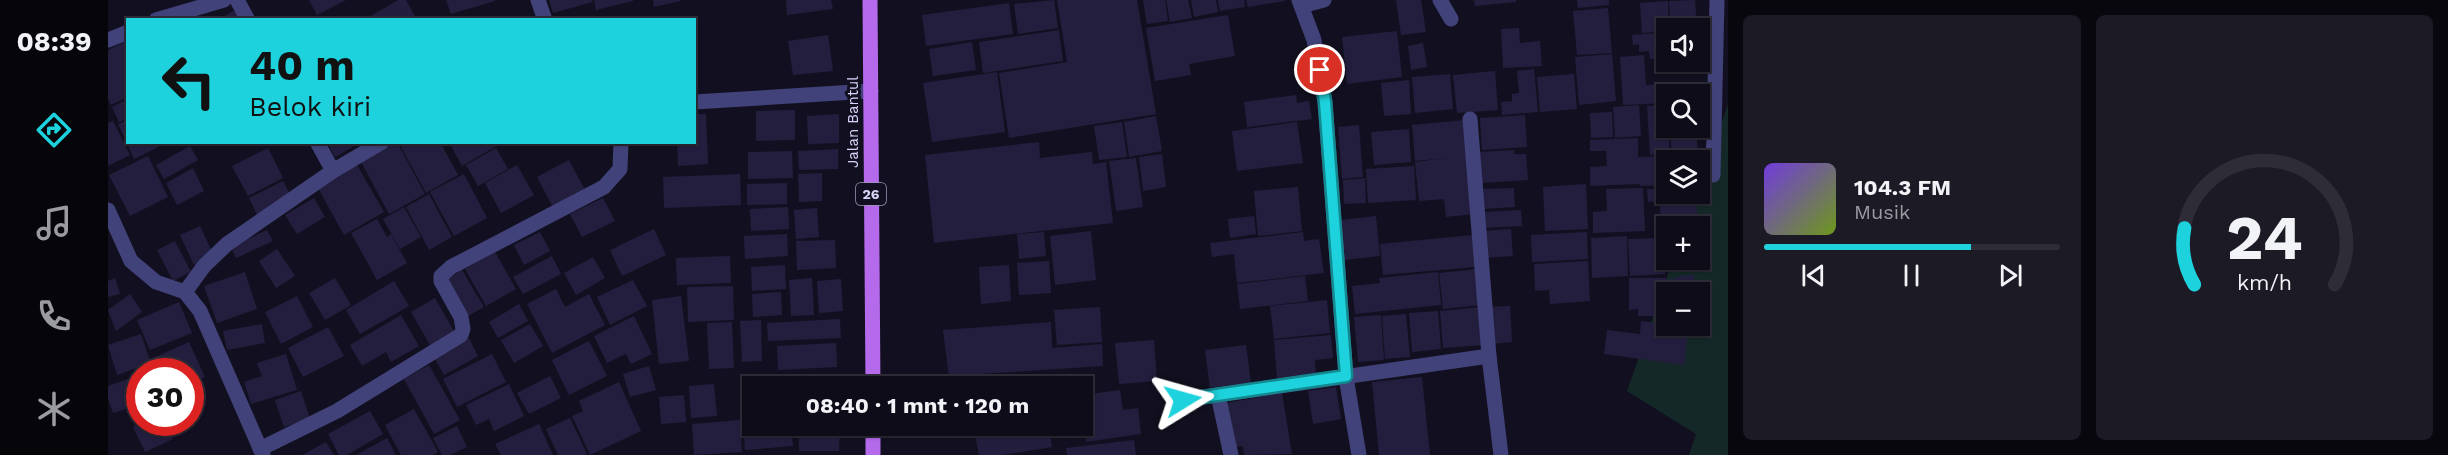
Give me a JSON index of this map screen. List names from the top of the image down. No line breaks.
{"streets":{"main road":["Jalan Bantul","26"]},"page":{"tabs":"08:39","map_buttons":["+","−"],"turn":["40 m","Belok kiri"],"song":["104.3 FM","Musik"],"limit":"30","trip":"08:40 · 1 mnt · 120 m","gauge":["24","km/h"]}}
